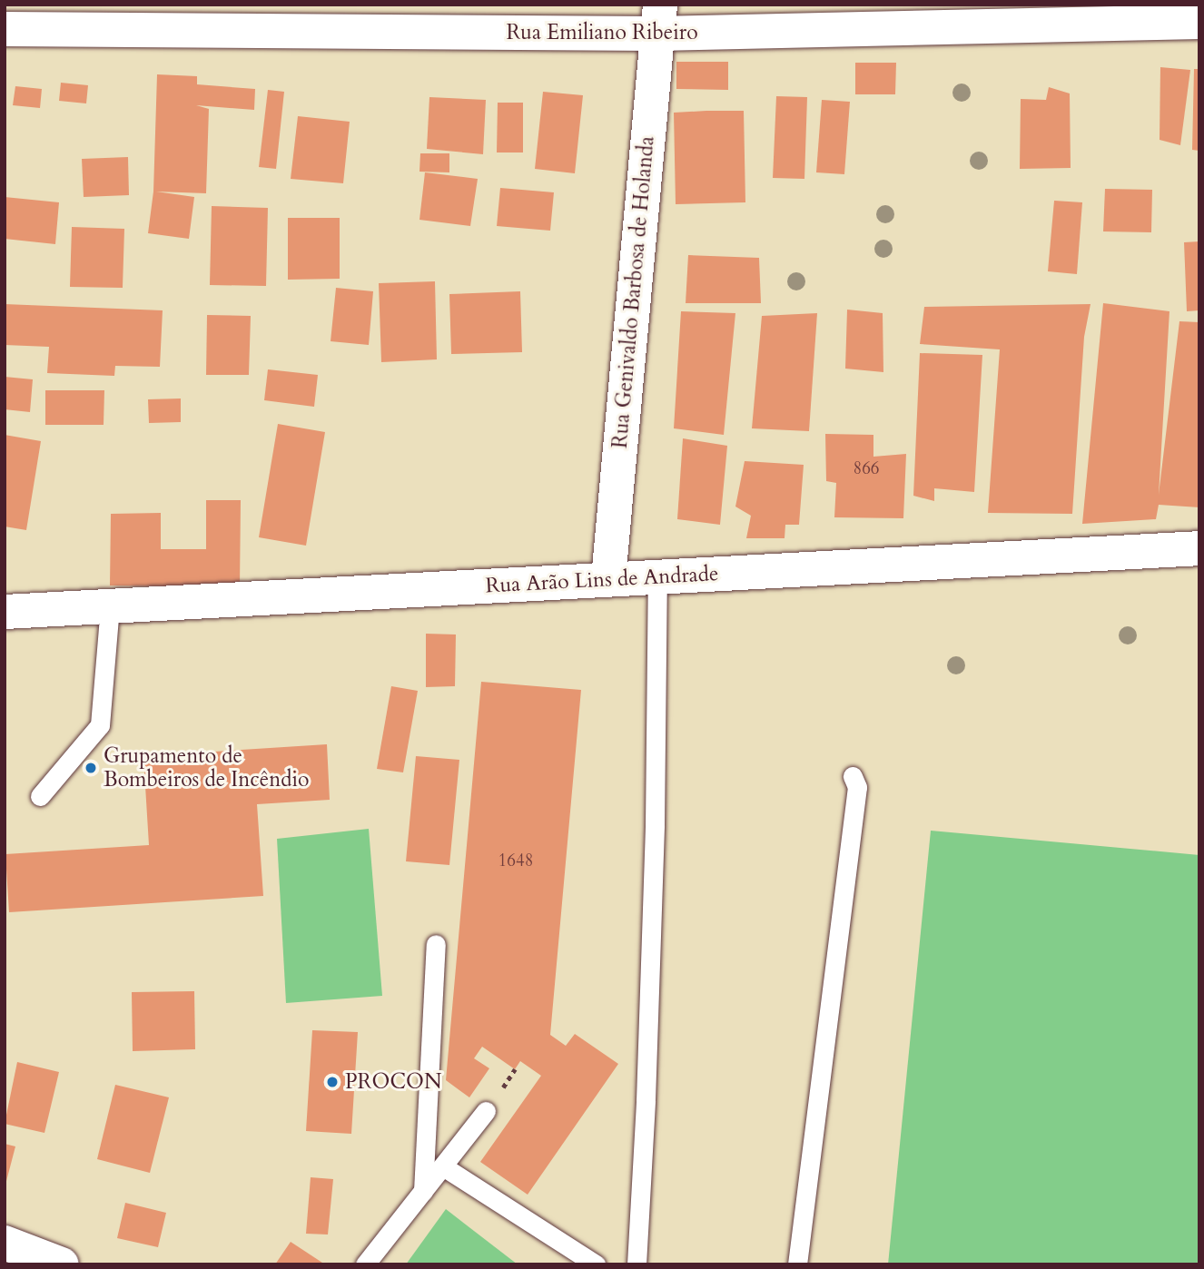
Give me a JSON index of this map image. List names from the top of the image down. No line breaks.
{"streets":{"main road":["Rua Emiliano Ribeiro","Rua Genivaldo Barbosa de Holanda","Rua Arão Lins de Andrade"]},"crossings":[["Rua Emiliano Ribeiro","Rua Genivaldo Barbosa de Holanda"],["Rua Genivaldo Barbosa de Holanda","Rua Arão Lins de Andrade"]],"places":["Grupamento de Bombeiros de Incêndio","PROCON"],"house_numbers":["866","1648"]}
